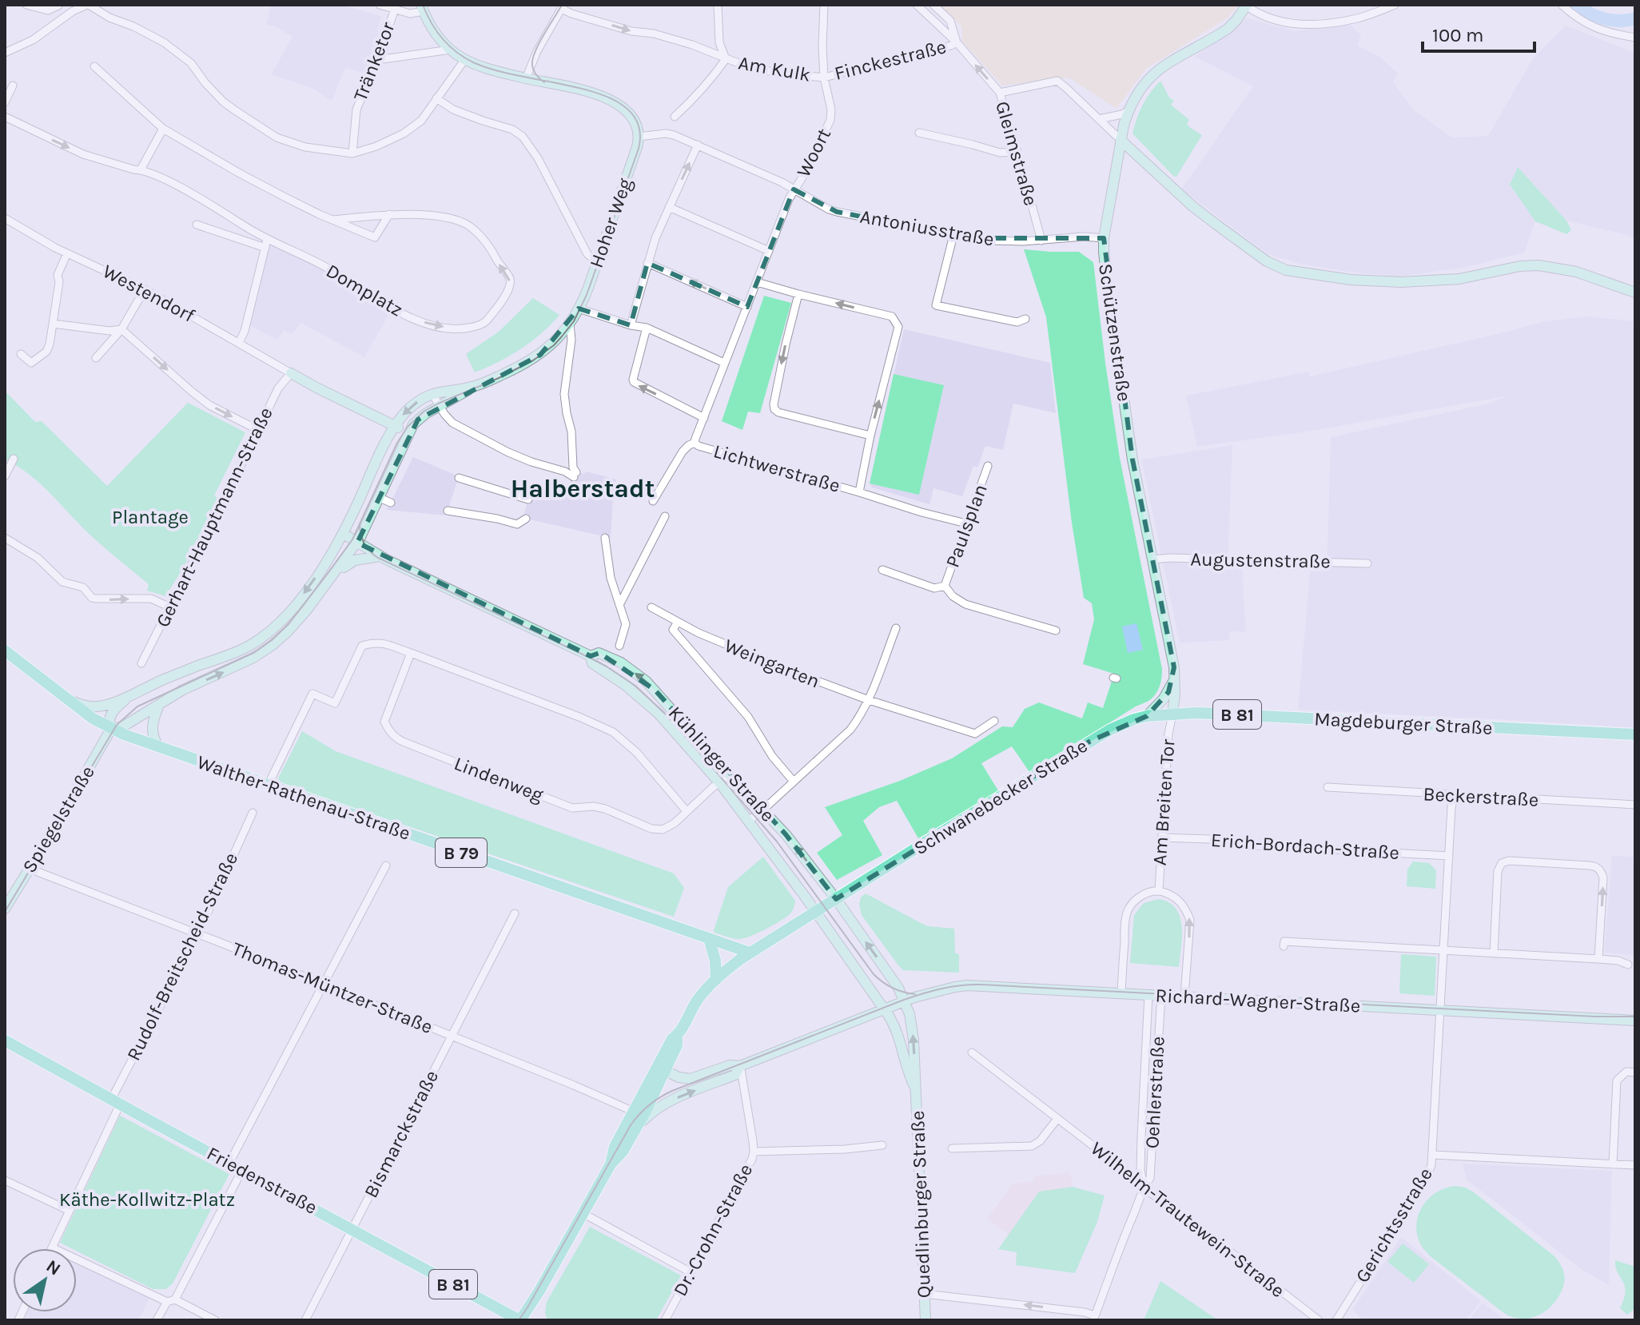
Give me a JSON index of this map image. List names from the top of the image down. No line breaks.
{"streets":{"main road":["B 81","Magdeburger Straße","Schwanebecker Straße","Walther-Rathenau-Straße","B 79","Friedenstraße"],"street":["Finckestraße","Tränketor","Am Kulk","Woort","Gleimstraße","Hoher Weg","Antoniusstraße","Domplatz","Westendorf","Schützenstraße","Lichtwerstraße","Gerhart-Hauptmann-Straße","Paulsplan","Augustenstraße","Weingarten","Kühlinger Straße","Lindenweg","Beckerstraße","Am Breiten Tor","Spiegelstraße","Erich-Bordach-Straße","Rudolf-Breitscheid-Straße","Thomas-Müntzer-Straße","Richard-Wagner-Straße","Oehlerstraße","Bismarckstraße","Quedlinburger Straße","Wilhelm-Trautewein-Straße","Gerichtsstraße","Dr.-Crohn-Straße"]},"crossings":[["Finckestraße","Am Kulk"],["Finckestraße","Woort"],["Finckestraße","Gleimstraße"],["Am Kulk","Woort"],["Woort","Antoniusstraße"],["Woort","Lichtwerstraße"],["Gleimstraße","Antoniusstraße"],["Hoher Weg","Antoniusstraße"],["Hoher Weg","Kühlinger Straße"],["Hoher Weg","Spiegelstraße"],["Hoher Weg","B 79"],["Antoniusstraße","Schützenstraße"],["Westendorf","Gerhart-Hauptmann-Straße"],["Schützenstraße","Augustenstraße"],["Schützenstraße","Magdeburger Straße"],["Schützenstraße","Schwanebecker Straße"],["Schützenstraße","Am Breiten Tor"],["Lichtwerstraße","Paulsplan"],["B 81","Kühlinger Straße"],["B 81","Schwanebecker Straße"],["B 81","Walther-Rathenau-Straße"],["B 81","Thomas-Müntzer-Straße"],["B 81","Friedenstraße"],["B 81","Quedlinburger Straße"],["Magdeburger Straße","Schwanebecker Straße"],["Magdeburger Straße","Am Breiten Tor"],["Kühlinger Straße","Lindenweg"],["Kühlinger Straße","Schwanebecker Straße"],["Kühlinger Straße","Quedlinburger Straße"],["Schwanebecker Straße","Am Breiten Tor"],["Schwanebecker Straße","Quedlinburger Straße"],["Beckerstraße","Gerichtsstraße"],["Walther-Rathenau-Straße","Spiegelstraße"],["Walther-Rathenau-Straße","B 79"],["Am Breiten Tor","Erich-Bordach-Straße"],["Spiegelstraße","B 79"],["Spiegelstraße","Thomas-Müntzer-Straße"],["Erich-Bordach-Straße","Gerichtsstraße"],["Rudolf-Breitscheid-Straße","Thomas-Müntzer-Straße"],["Rudolf-Breitscheid-Straße","Friedenstraße"],["Thomas-Müntzer-Straße","Bismarckstraße"],["Richard-Wagner-Straße","Oehlerstraße"],["Richard-Wagner-Straße","Quedlinburger Straße"],["Richard-Wagner-Straße","Gerichtsstraße"],["Richard-Wagner-Straße","Dr.-Crohn-Straße"],["Oehlerstraße","Wilhelm-Trautewein-Straße"],["Bismarckstraße","Friedenstraße"]],"one_way":["Am Kulk"],"districts":["Halberstadt"],"parks":["Plantage","Käthe-Kollwitz-Platz"],"scale_bar":"100 m","north":"top right"}
